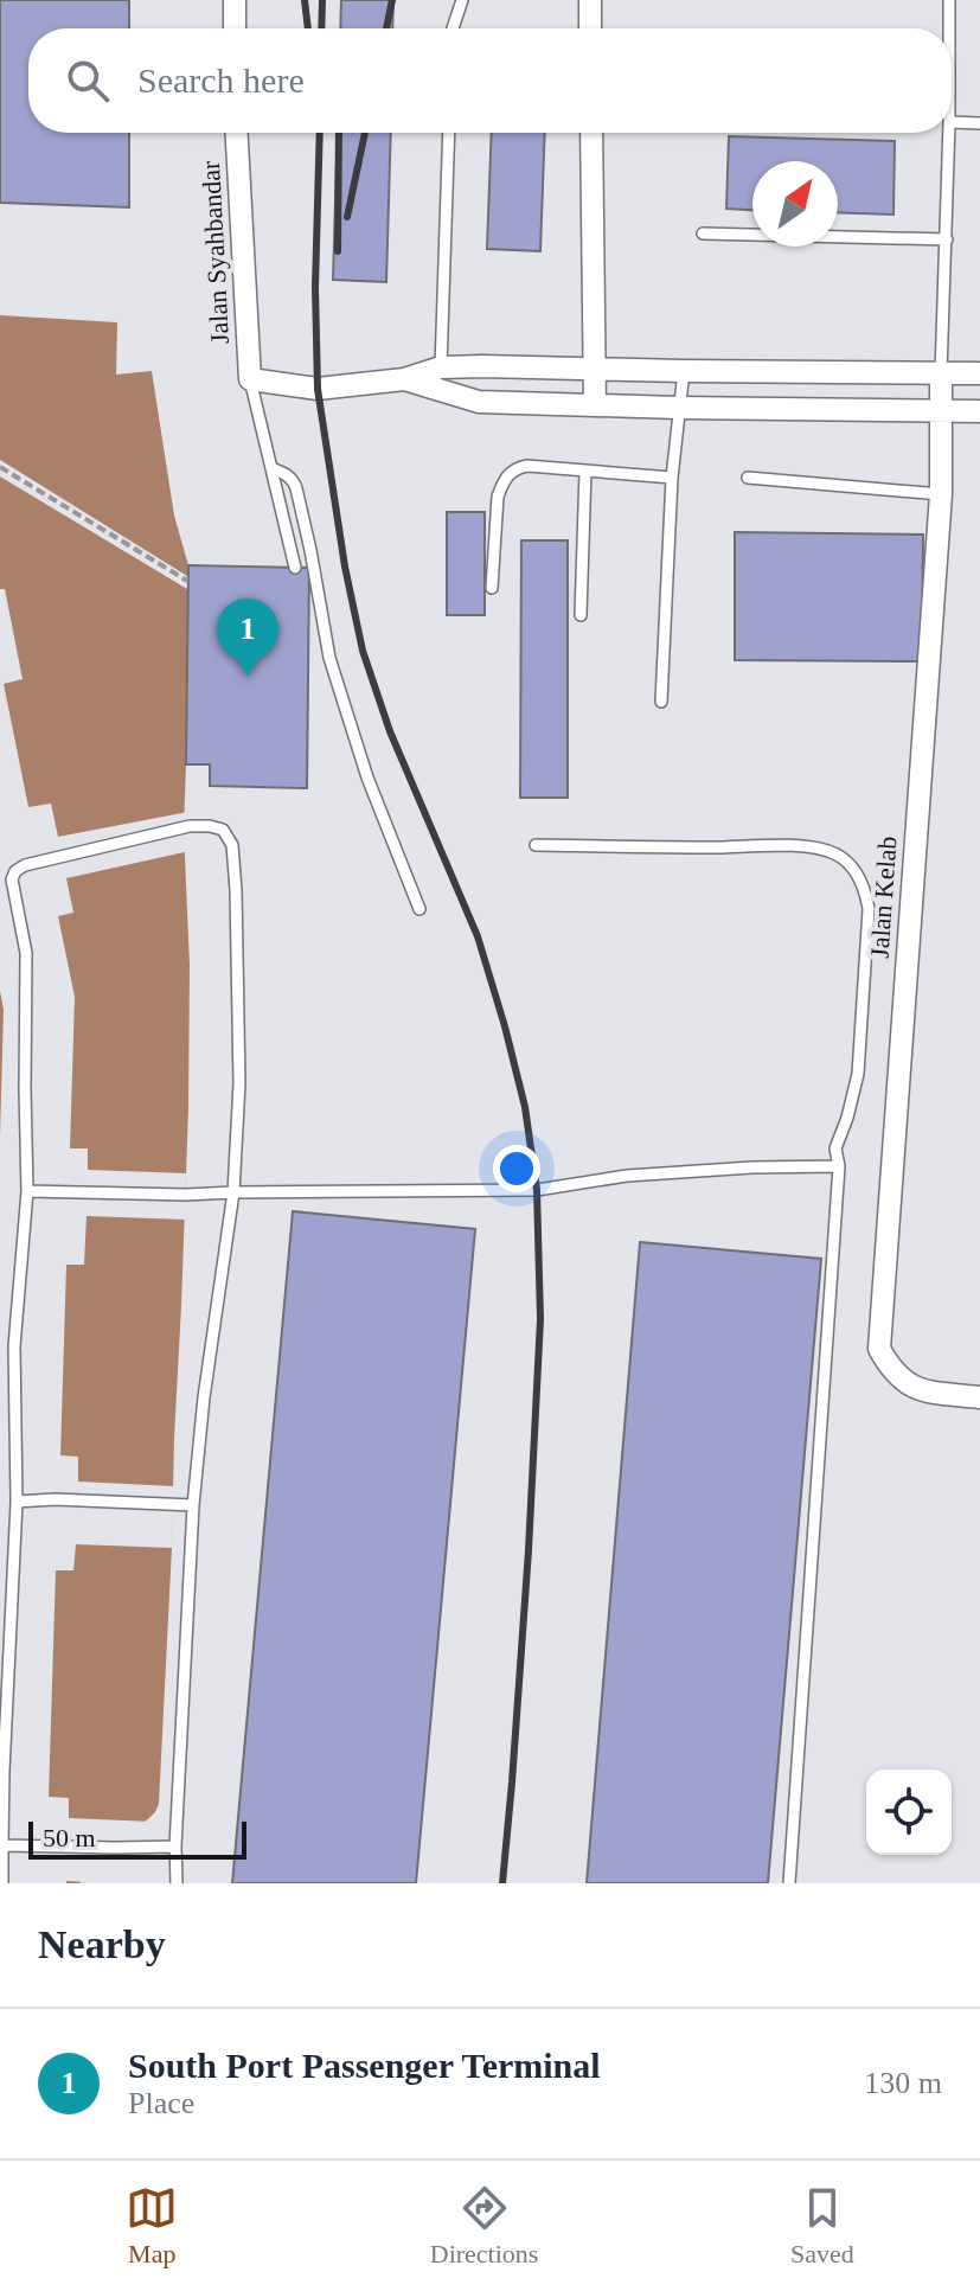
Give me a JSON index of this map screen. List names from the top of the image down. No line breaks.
{"streets":{"street":["Jalan Syahbandar","Jalan Kelab"]},"scale_bar":"50 m","north":"top right","page":{"search":"Search here","pins":"1","scale":"50 m","heading":"Nearby","list":[{"mark":"1","name":"South Port Passenger Terminal","note":"Place","value":"130 m"}],"nav":["Map","Directions","Saved"]}}
